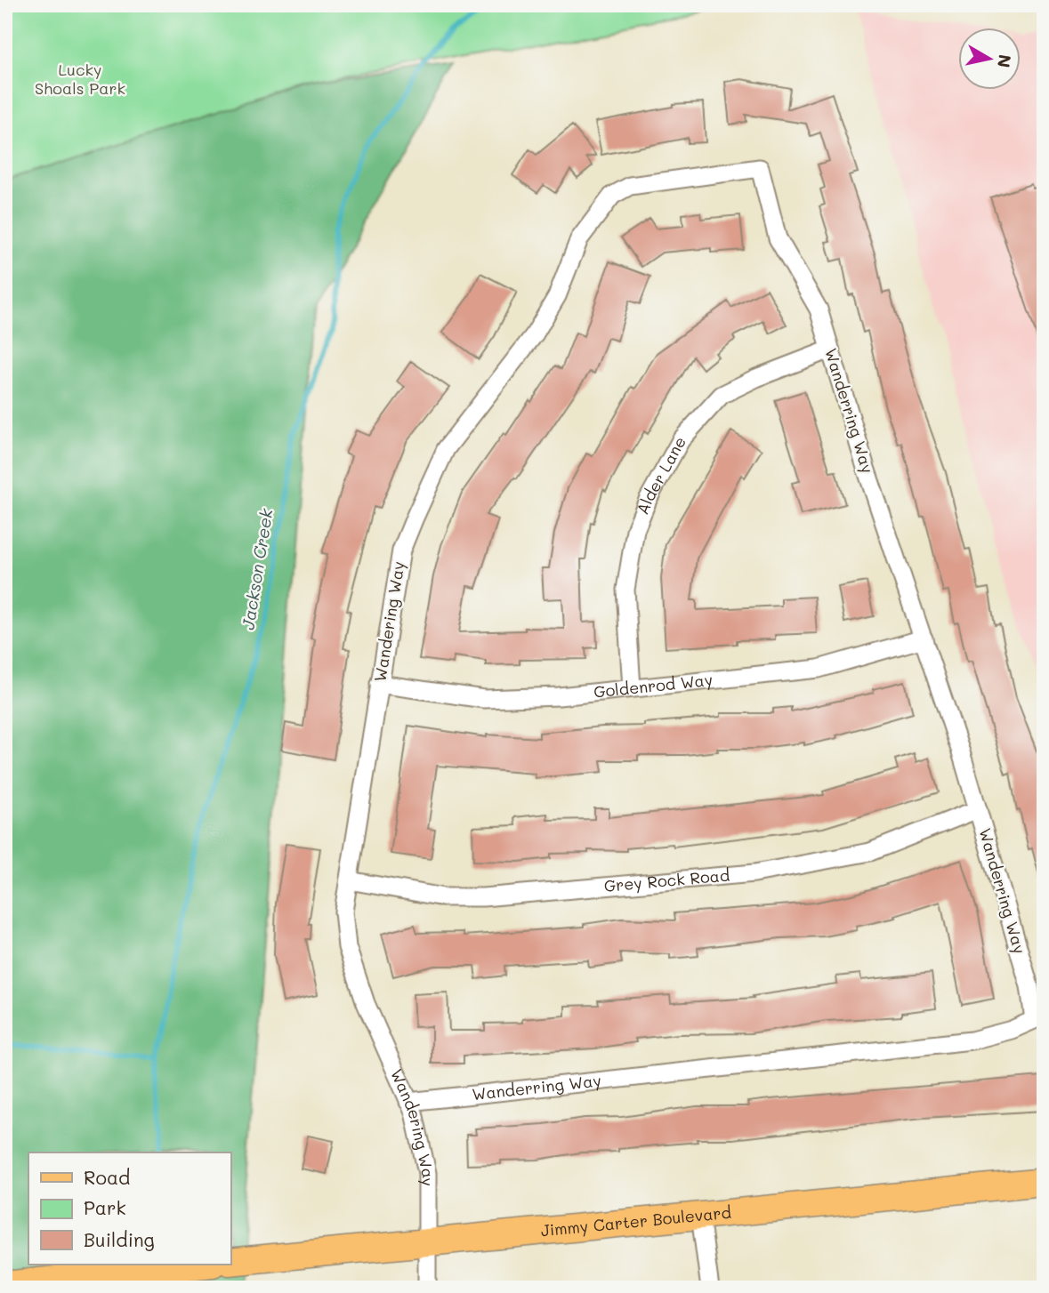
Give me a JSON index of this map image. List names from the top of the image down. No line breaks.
{"streets":{"main road":["Jimmy Carter Boulevard"],"street":["Wanderring Way","Alder Lane","Wandering Way","Goldenrod Way","Grey Rock Road"]},"crossings":[["Wanderring Way","Alder Lane"],["Wanderring Way","Wandering Way"],["Wanderring Way","Goldenrod Way"],["Wanderring Way","Grey Rock Road"],["Alder Lane","Goldenrod Way"],["Wandering Way","Goldenrod Way"],["Wandering Way","Grey Rock Road"],["Wandering Way","Jimmy Carter Boulevard"]],"water":["Jackson Creek"],"parks":["Lucky Shoals Park"],"legend":["Road","Park","Building"],"north":"right"}
